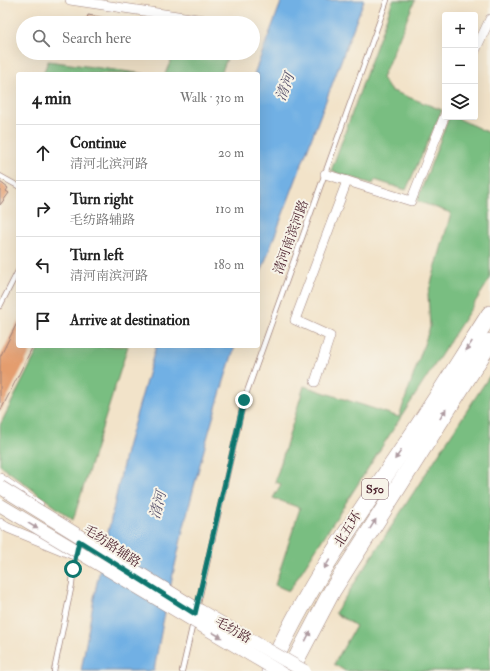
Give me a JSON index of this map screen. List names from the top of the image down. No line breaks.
{"streets":{"highway":["S50","北五环"],"main road":["毛纺路"],"street":["毛纺路辅路"],"lane":["清河南滨河路"]},"crossings":[["清河南滨河路","毛纺路辅路"]],"water":["清河"],"page":{"map_buttons":["+","−"],"search":"Search here","heading":["4 min","Walk · 310 m"],"list":[["Continue","清河北滨河路","20 m"],["Turn right","毛纺路辅路","110 m"],["Turn left","清河南滨河路","180 m"],"Arrive at destination"]}}
